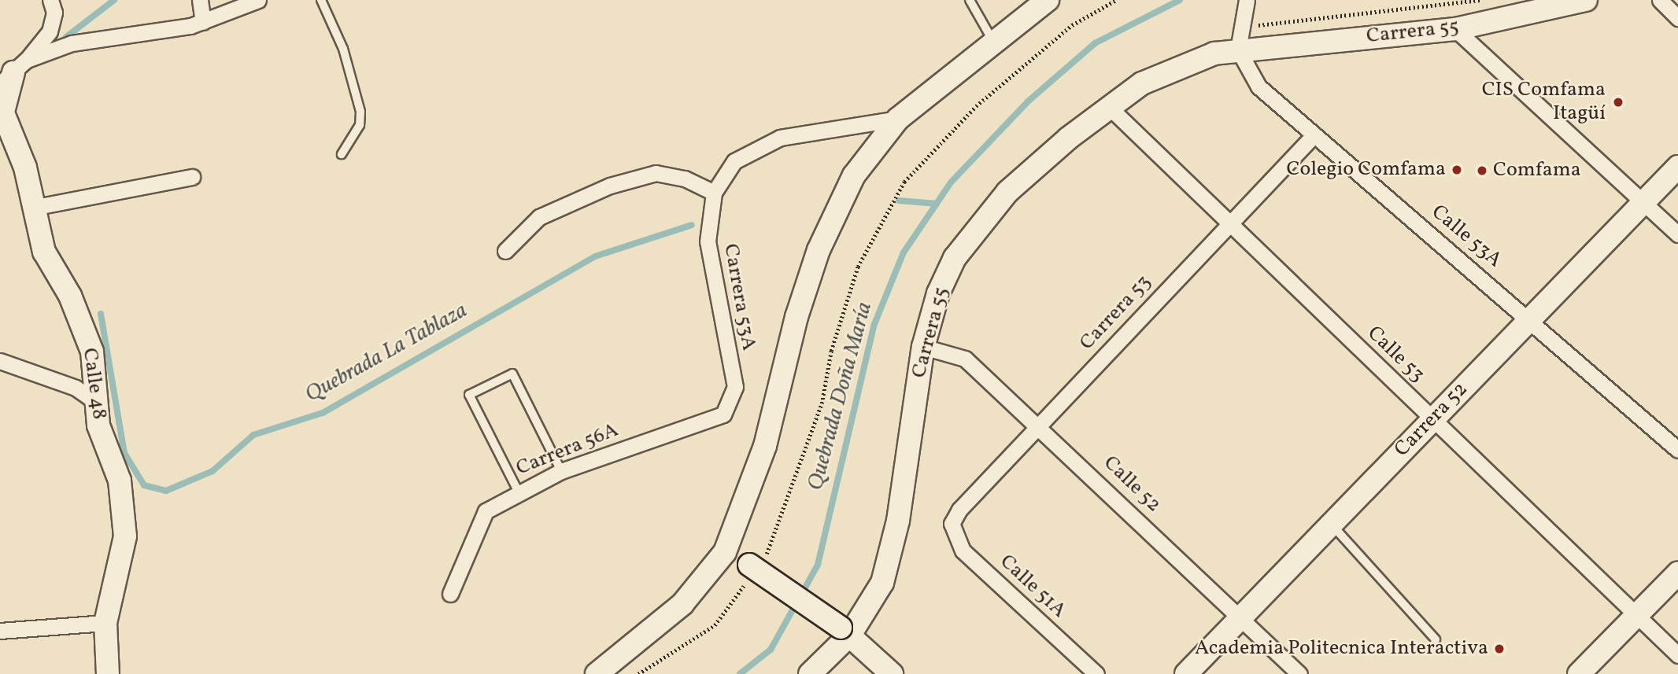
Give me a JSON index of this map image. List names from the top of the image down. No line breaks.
{"streets":{"street":["Carrera 55","Calle 53A","Carrera 53A","Carrera 53","Calle 53","Calle 48","Carrera 52","Carrera 56A","Calle 52","Calle 51A"]},"crossings":[["Carrera 55","Calle 53A"],["Carrera 55","Calle 53"],["Carrera 55","Calle 52"],["Calle 53A","Carrera 53"],["Calle 53A","Carrera 52"],["Carrera 53A","Carrera 56A"],["Carrera 53","Calle 53"],["Carrera 53","Calle 52"],["Carrera 53","Calle 51A"],["Calle 53","Carrera 52"],["Carrera 52","Calle 52"]],"water":["Quebrada La Tablaza","Quebrada Doña María"],"places":["CIS Comfama Itagüí","Colegio Comfama","Comfama","Academia Politecnica Interactiva"]}
